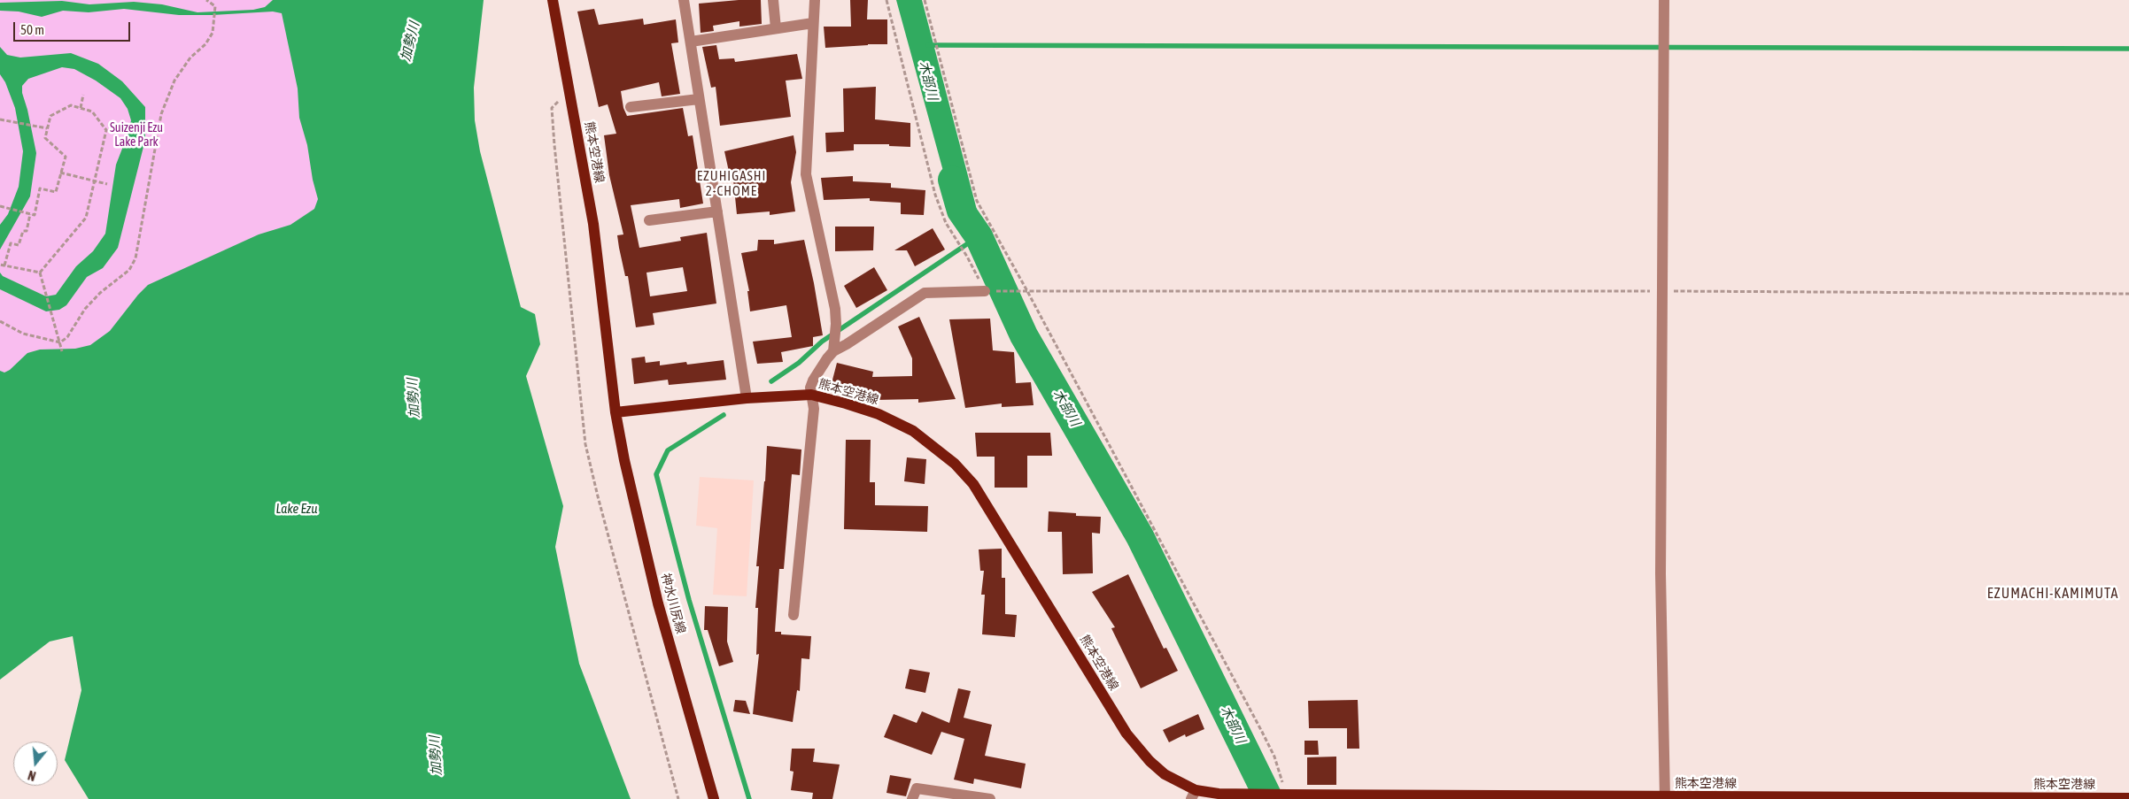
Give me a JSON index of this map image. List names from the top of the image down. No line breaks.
{"streets":{"main road":["熊本空港線","神水川尻線"]},"crossings":[["熊本空港線","神水川尻線"]],"districts":["EZUHIGASHI 2-CHOME","EZUMACHI-KAMIMUTA"],"water":["加勢川","木部川","Lake Ezu"],"parks":["Suizenji Ezu Lake Park"],"scale_bar":"50 m","north":"bottom"}
